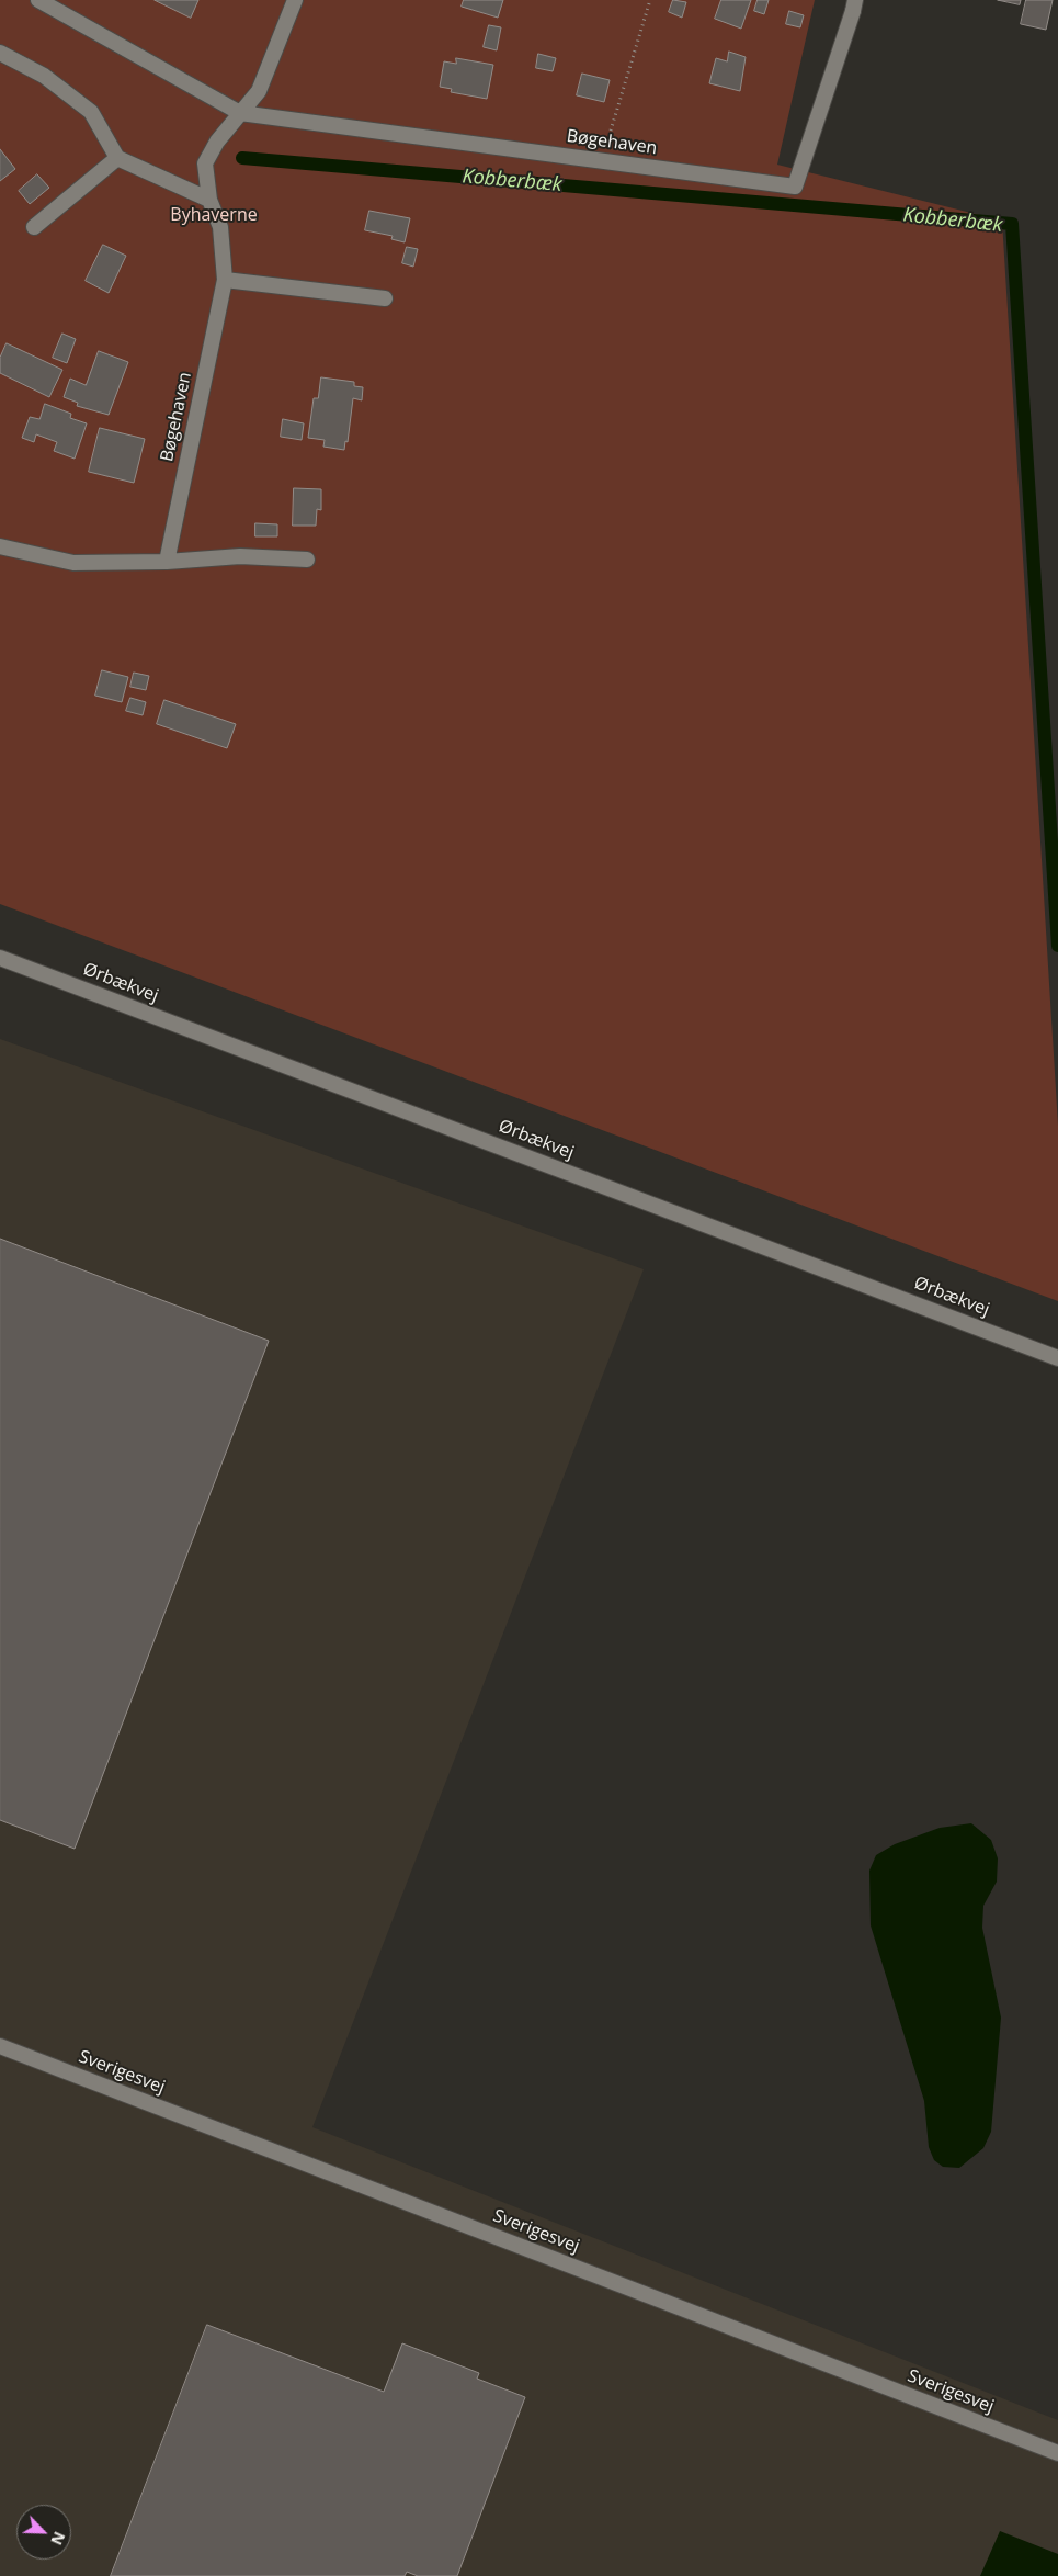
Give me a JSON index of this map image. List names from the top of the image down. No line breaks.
{"streets":{"street":["Bøgehaven","Ørbækvej","Sverigesvej"]},"water":["Kobberbæk"],"parks":["Byhaverne"],"north":"bottom right"}
